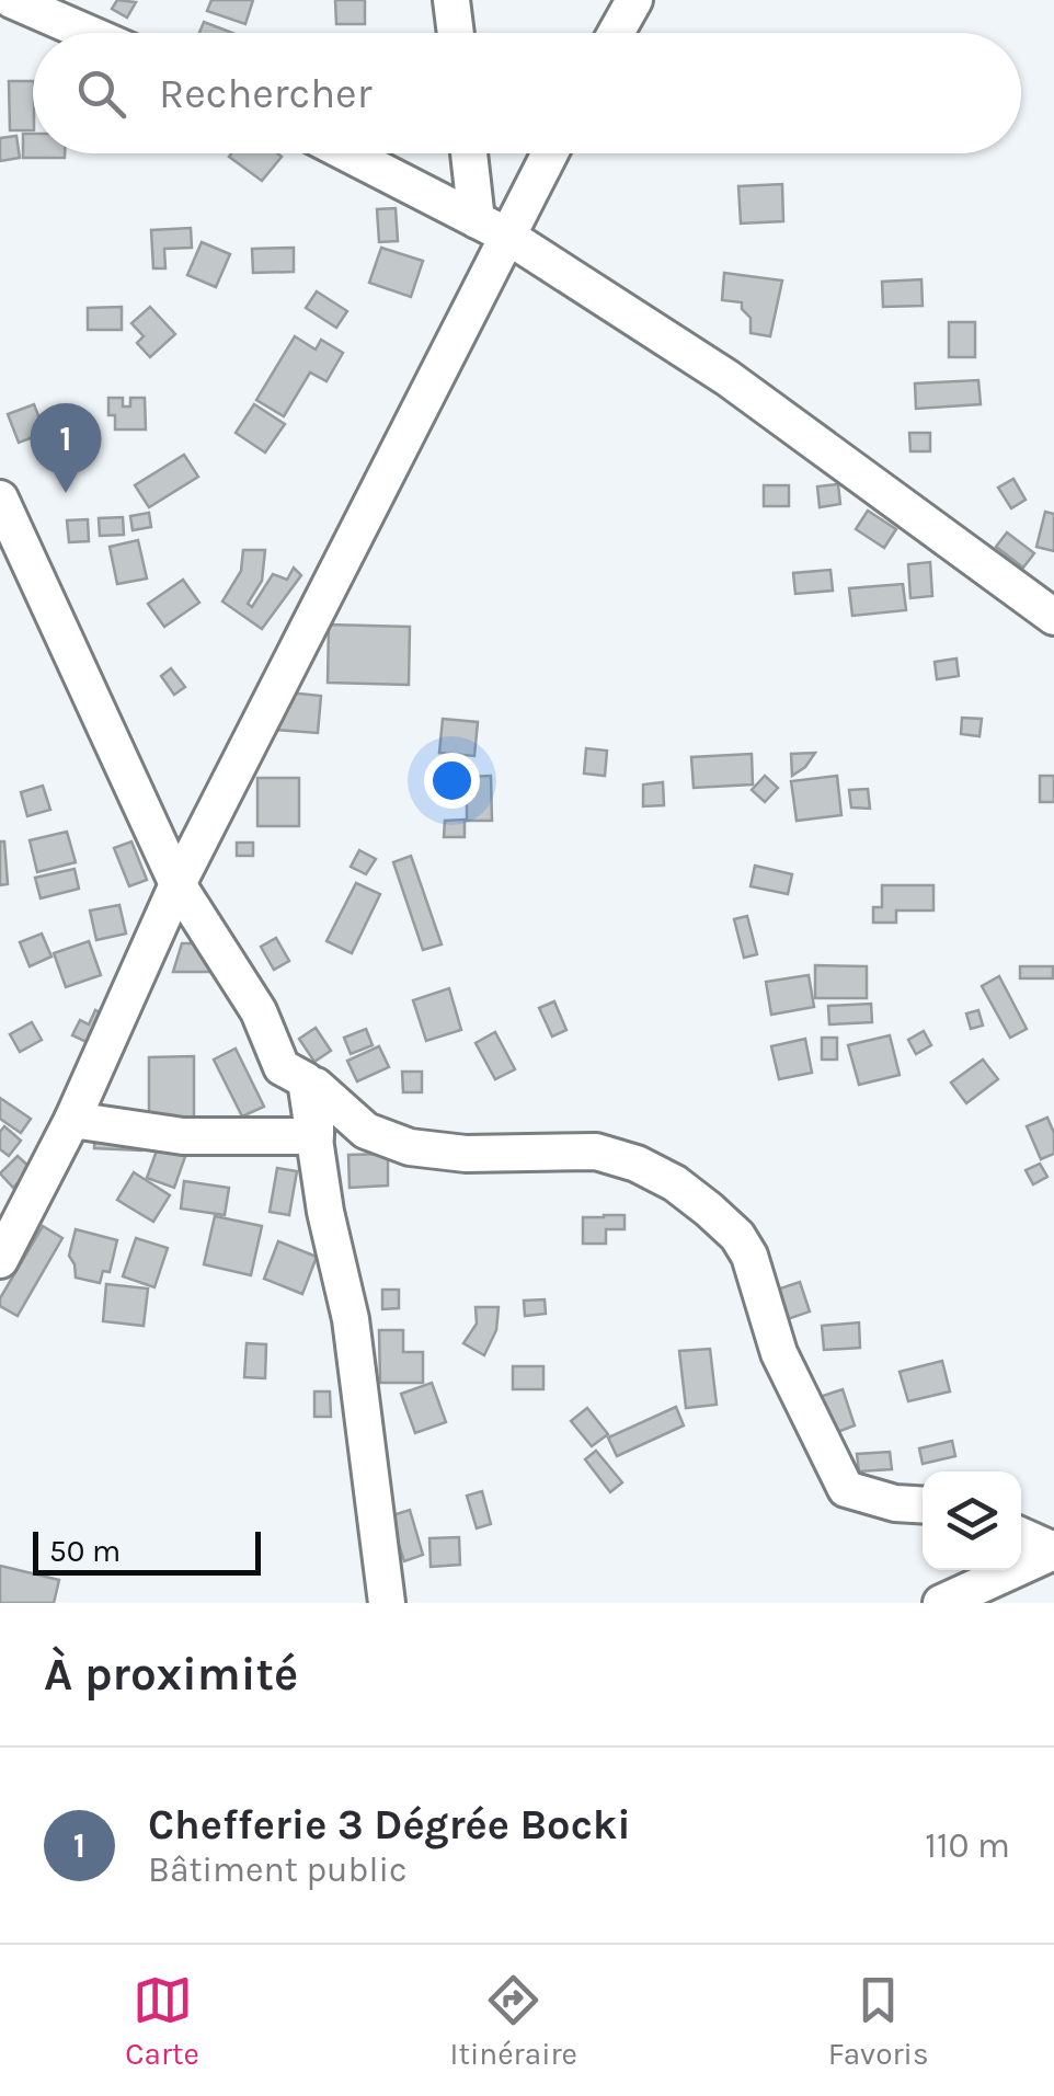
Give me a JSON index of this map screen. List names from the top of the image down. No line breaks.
{"scale_bar":"50 m","page":{"search":"Rechercher","pins":"1","scale":"50 m","heading":"À proximité","list":[{"mark":"1","name":"Chefferie 3 Dégrée Bocki","note":"Bâtiment public","value":"110 m"}],"nav":["Carte","Itinéraire","Favoris"]}}
